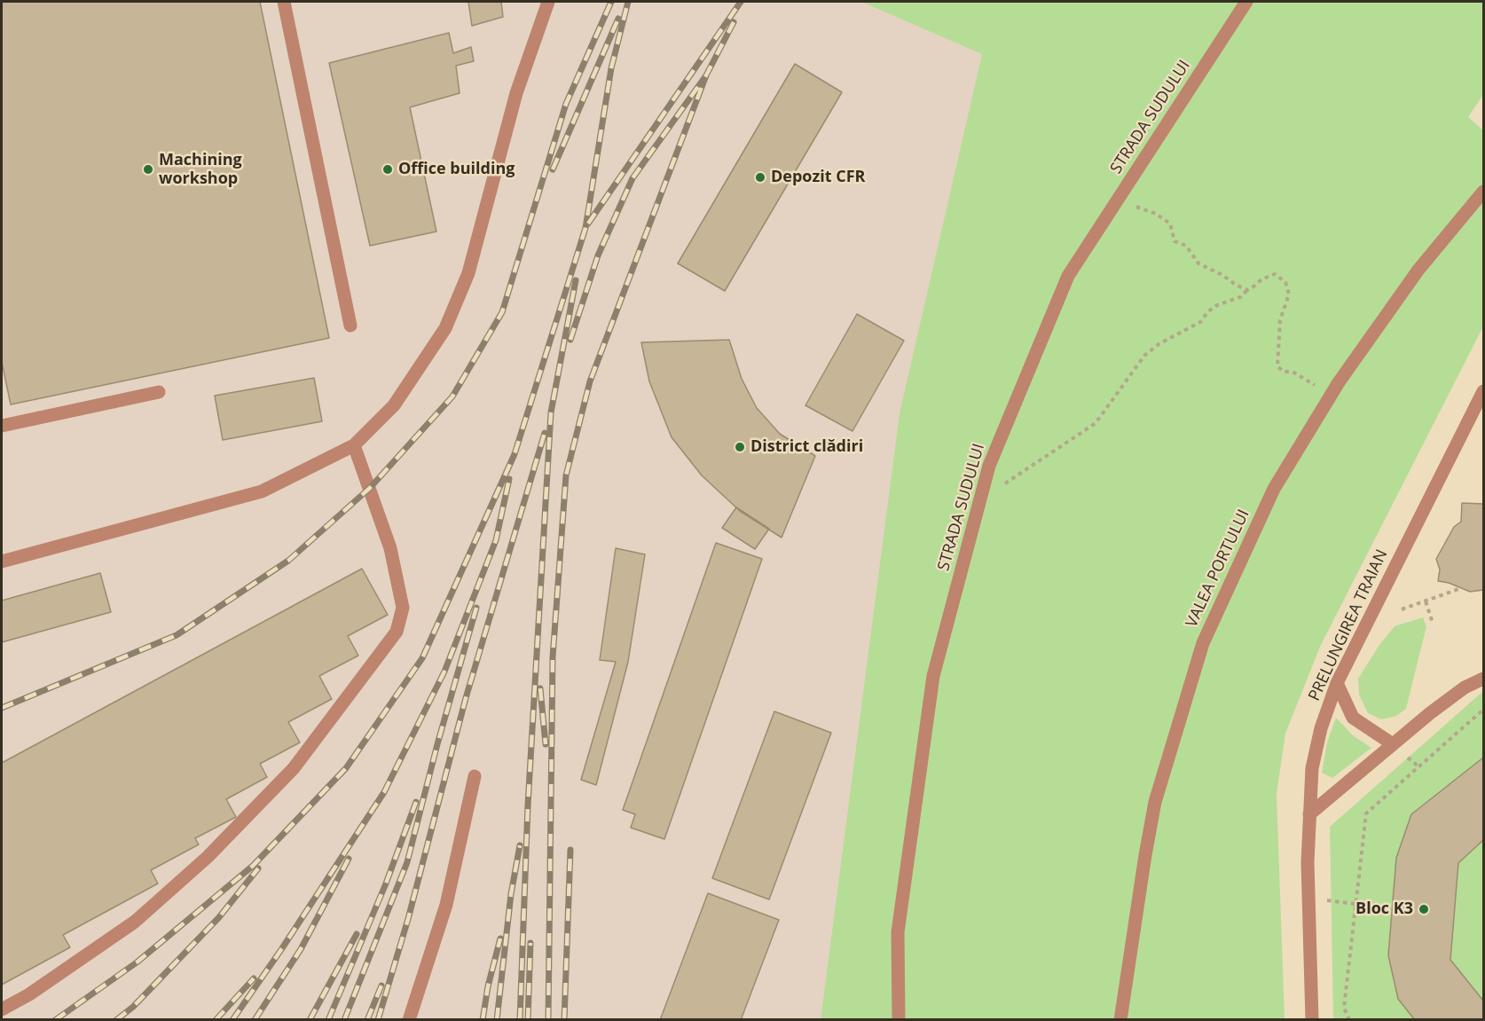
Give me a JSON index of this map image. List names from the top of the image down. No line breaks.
{"streets":{"street":["STRADA SUDULUI","VALEA PORTULUI","PRELUNGIREA TRAIAN"]},"places":["Machining workshop","Office building","Depozit CFR","District clădiri","Bloc K3"]}
